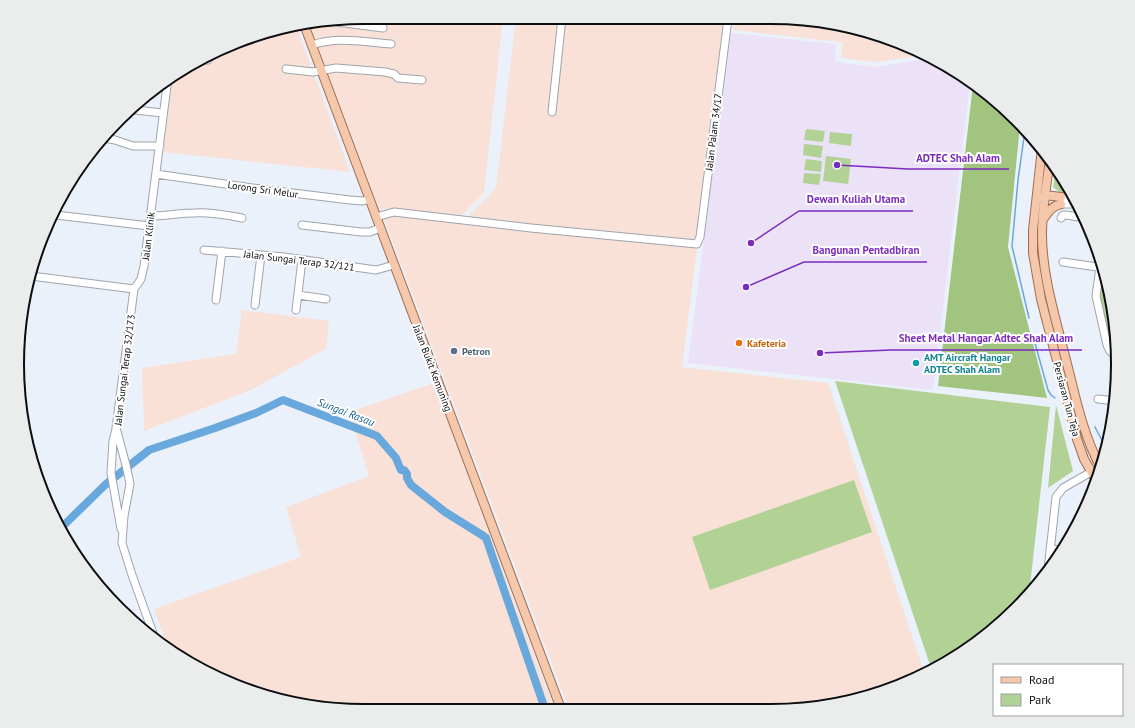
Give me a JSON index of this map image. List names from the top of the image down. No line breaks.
{"streets":{"main road":["Jalan Bukit Kemuning","Persiaran Tun Teja"],"street":["Jalan Palam 34/17","Lorong Sri Melur","Jalan Klinik","Jalan Sungai Terap 32/121","Jalan Sungai Terap 32/173"]},"crossings":[["Jalan Palam 34/17","Jalan Bukit Kemuning"],["Lorong Sri Melur","Jalan Klinik"],["Lorong Sri Melur","Jalan Bukit Kemuning"],["Jalan Klinik","Jalan Sungai Terap 32/173"],["Jalan Sungai Terap 32/121","Jalan Bukit Kemuning"]],"water":["Sungai Rasau"],"places":["ADTEC Shah Alam","Dewan Kuliah Utama","Bangunan Pentadbiran","Kafeteria","Petron","Sheet Metal Hangar Adtec Shah Alam","AMT Aircraft Hangar ADTEC Shah Alam"],"legend":["Road","Park"]}
